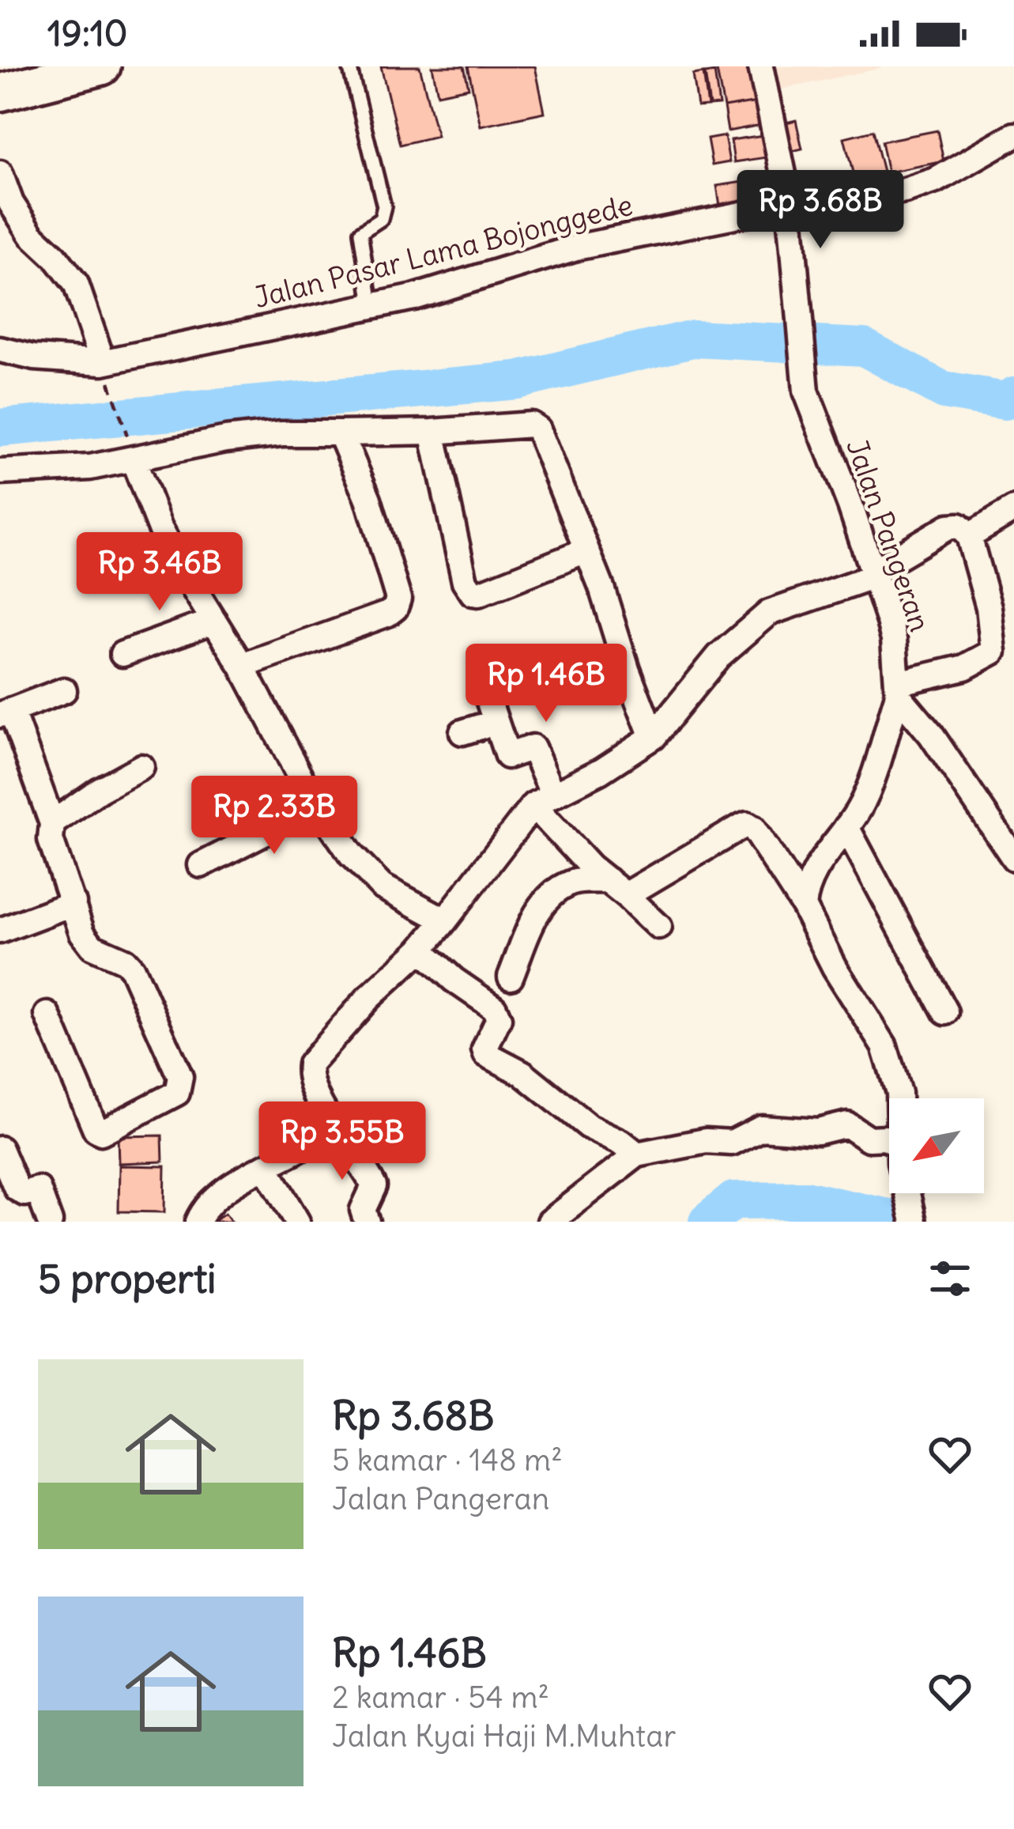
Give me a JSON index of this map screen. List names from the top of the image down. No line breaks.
{"streets":{"street":["Jalan Pasar Lama Bojonggede","Jalan Pangeran"]},"crossings":[["Jalan Pasar Lama Bojonggede","Jalan Pangeran"]],"north":"bottom left","page":{"status":"19:10","price":["Rp 3.68B","Rp 3.46B","Rp 1.46B","Rp 2.33B","Rp 3.55B"],"heading":"5 properti","list":[{"name":"Rp 3.68B","note":"5 kamar · 148 m² · Jalan Pangeran"},{"name":"Rp 1.46B","note":"2 kamar · 54 m² · Jalan Kyai Haji M.Muhtar"}]}}
